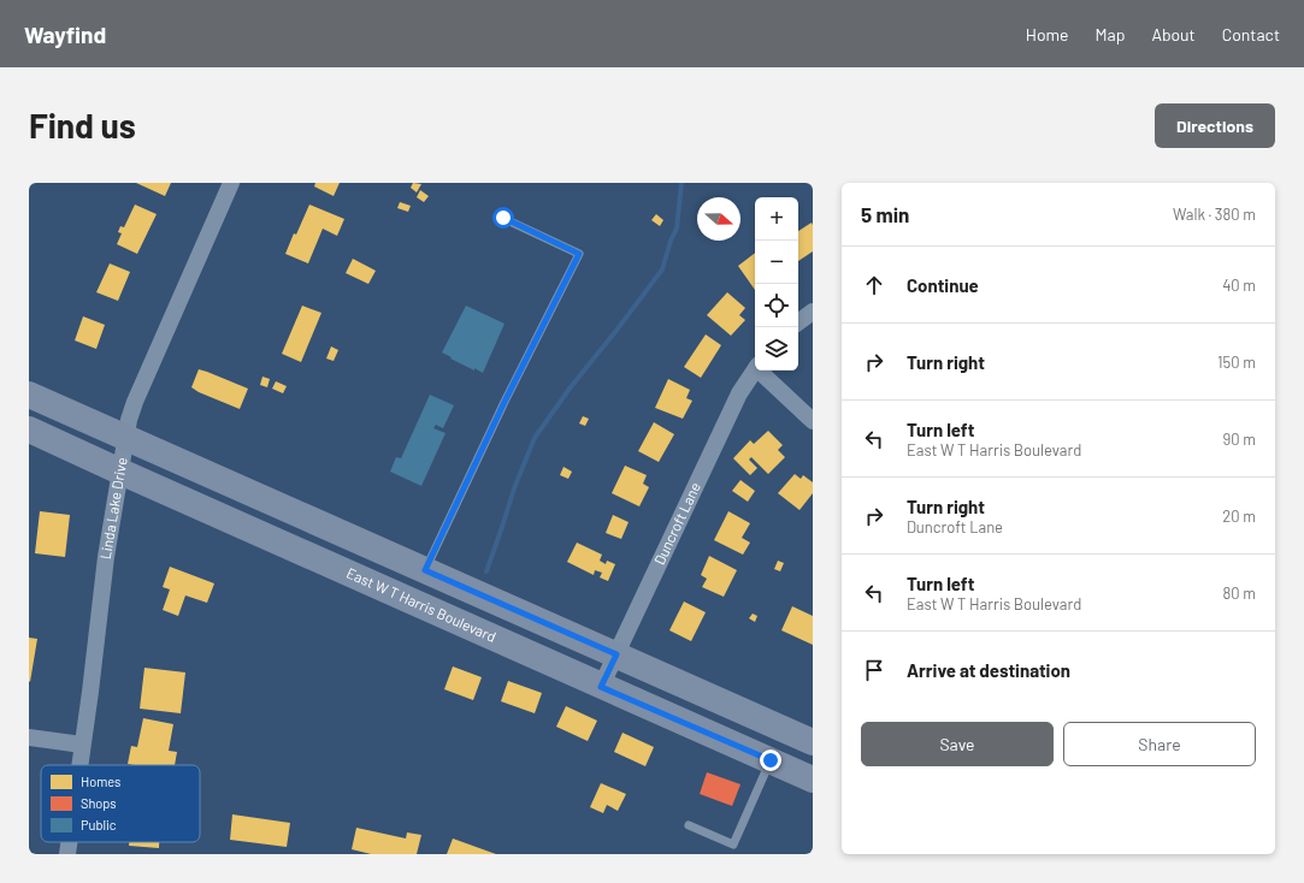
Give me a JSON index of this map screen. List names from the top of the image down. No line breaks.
{"streets":{"main road":["East W T Harris Boulevard"],"street":["Linda Lake Drive","Duncroft Lane"]},"crossings":[["Linda Lake Drive","East W T Harris Boulevard"],["Duncroft Lane","East W T Harris Boulevard"]],"legend":["Homes","Shops","Public"],"north":"right","page":{"header":"Wayfind","nav":["Home","Map","About","Contact"],"buttons":["Directions",["Save","Share"]],"title":"Find us","heading":["5 min","Walk · 380 m"],"map_buttons":["+","−"],"list":[["Continue","40 m"],["Turn right","150 m"],["Turn left","East W T Harris Boulevard","90 m"],["Turn right","Duncroft Lane","20 m"],["Turn left","East W T Harris Boulevard","80 m"],"Arrive at destination"]}}
